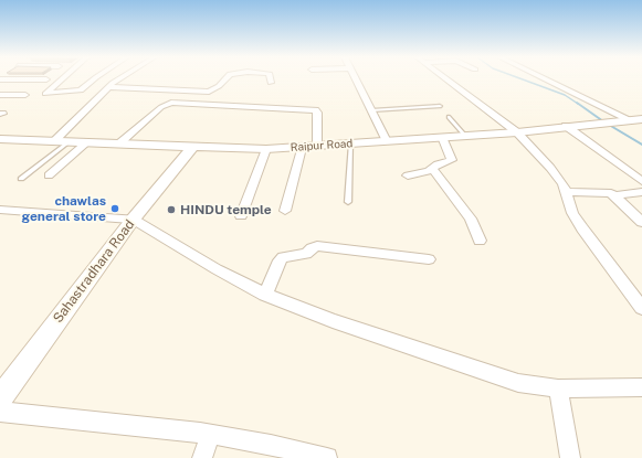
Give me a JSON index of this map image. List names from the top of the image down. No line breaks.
{"streets":{"main road":["Raipur Road","Sahastradhara Road"]},"crossings":[["Raipur Road","Sahastradhara Road"]],"places":["chawlas general store","HINDU temple"]}
